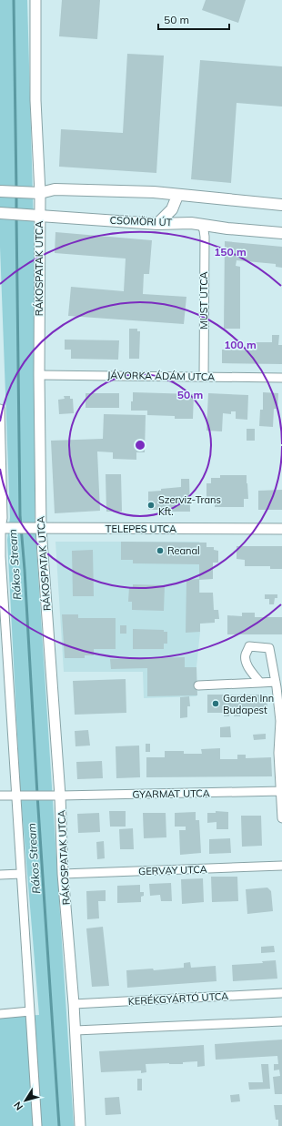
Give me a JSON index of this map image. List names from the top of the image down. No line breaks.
{"streets":{"main road":["CSÖMÖRI ÚT"],"street":["RÁKOSPATAK UTCA","MUST UTCA","JÁVORKA ÁDÁM UTCA","TELEPES UTCA","GYARMAT UTCA","GERVAY UTCA","KERÉKGYÁRTÓ UTCA"]},"crossings":[["CSÖMÖRI ÚT","RÁKOSPATAK UTCA"],["CSÖMÖRI ÚT","MUST UTCA"],["RÁKOSPATAK UTCA","JÁVORKA ÁDÁM UTCA"],["RÁKOSPATAK UTCA","TELEPES UTCA"],["RÁKOSPATAK UTCA","GYARMAT UTCA"],["RÁKOSPATAK UTCA","GERVAY UTCA"],["RÁKOSPATAK UTCA","KERÉKGYÁRTÓ UTCA"],["MUST UTCA","JÁVORKA ÁDÁM UTCA"]],"water":["Rákos Stream"],"places":["Szerviz-Trans Kft.","Reanal","Garden Inn Budapest"],"scale_bar":"50 m","north":"bottom left","rings":["150 m","100 m","50 m"]}
